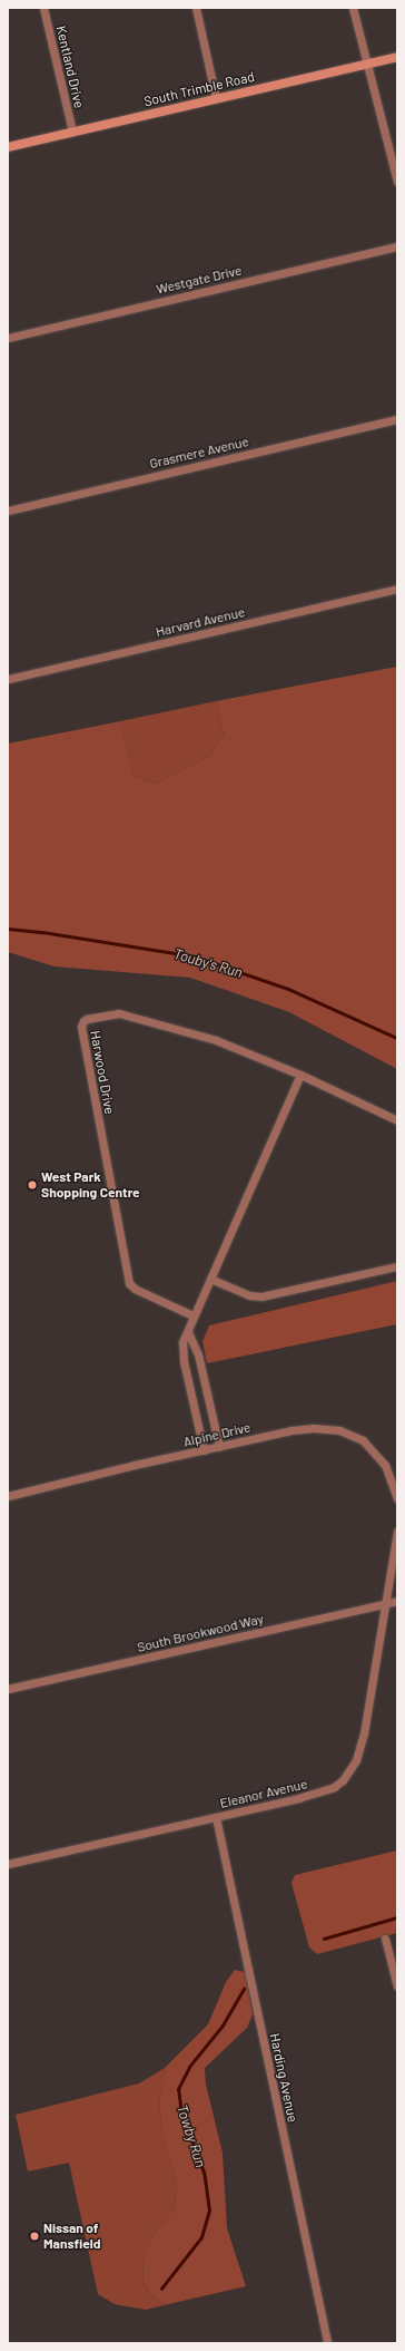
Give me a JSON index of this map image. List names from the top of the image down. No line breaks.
{"streets":{"main road":["South Trimble Road"],"street":["Kentland Drive","Westgate Drive","Grasmere Avenue","Harvard Avenue","Harwood Drive","Alpine Drive","South Brookwood Way","Eleanor Avenue","Harding Avenue"]},"crossings":[["Kentland Drive","South Trimble Road"],["South Brookwood Way","Eleanor Avenue"],["Eleanor Avenue","Harding Avenue"]],"water":["Touby's Run","Towby Run"],"places":["West Park Shopping Centre","Nissan of Mansfield"]}
